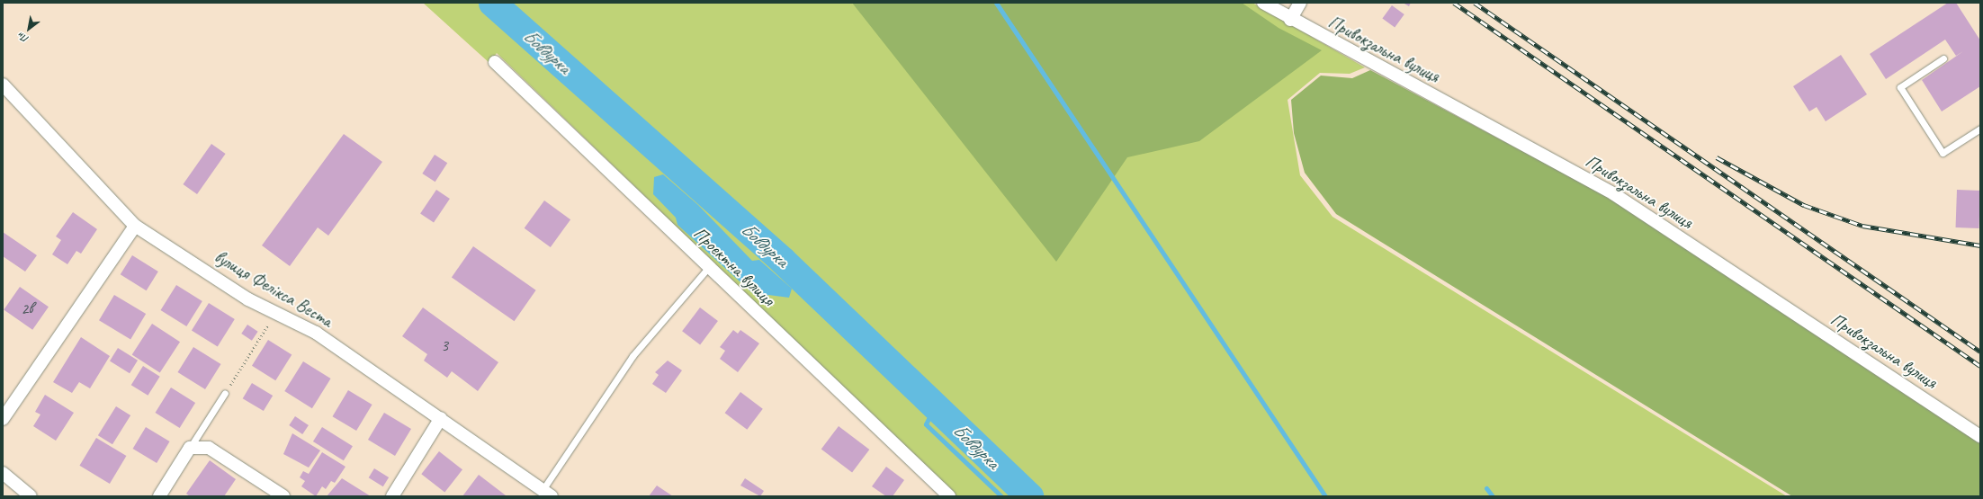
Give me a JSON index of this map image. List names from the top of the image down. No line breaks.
{"streets":{"street":["Привокзальна вулиця","Проектна вулиця","вулиця Фелікса Веста"]},"water":["Бовдурка"],"house_numbers":["2в","3"],"north":"bottom left"}
